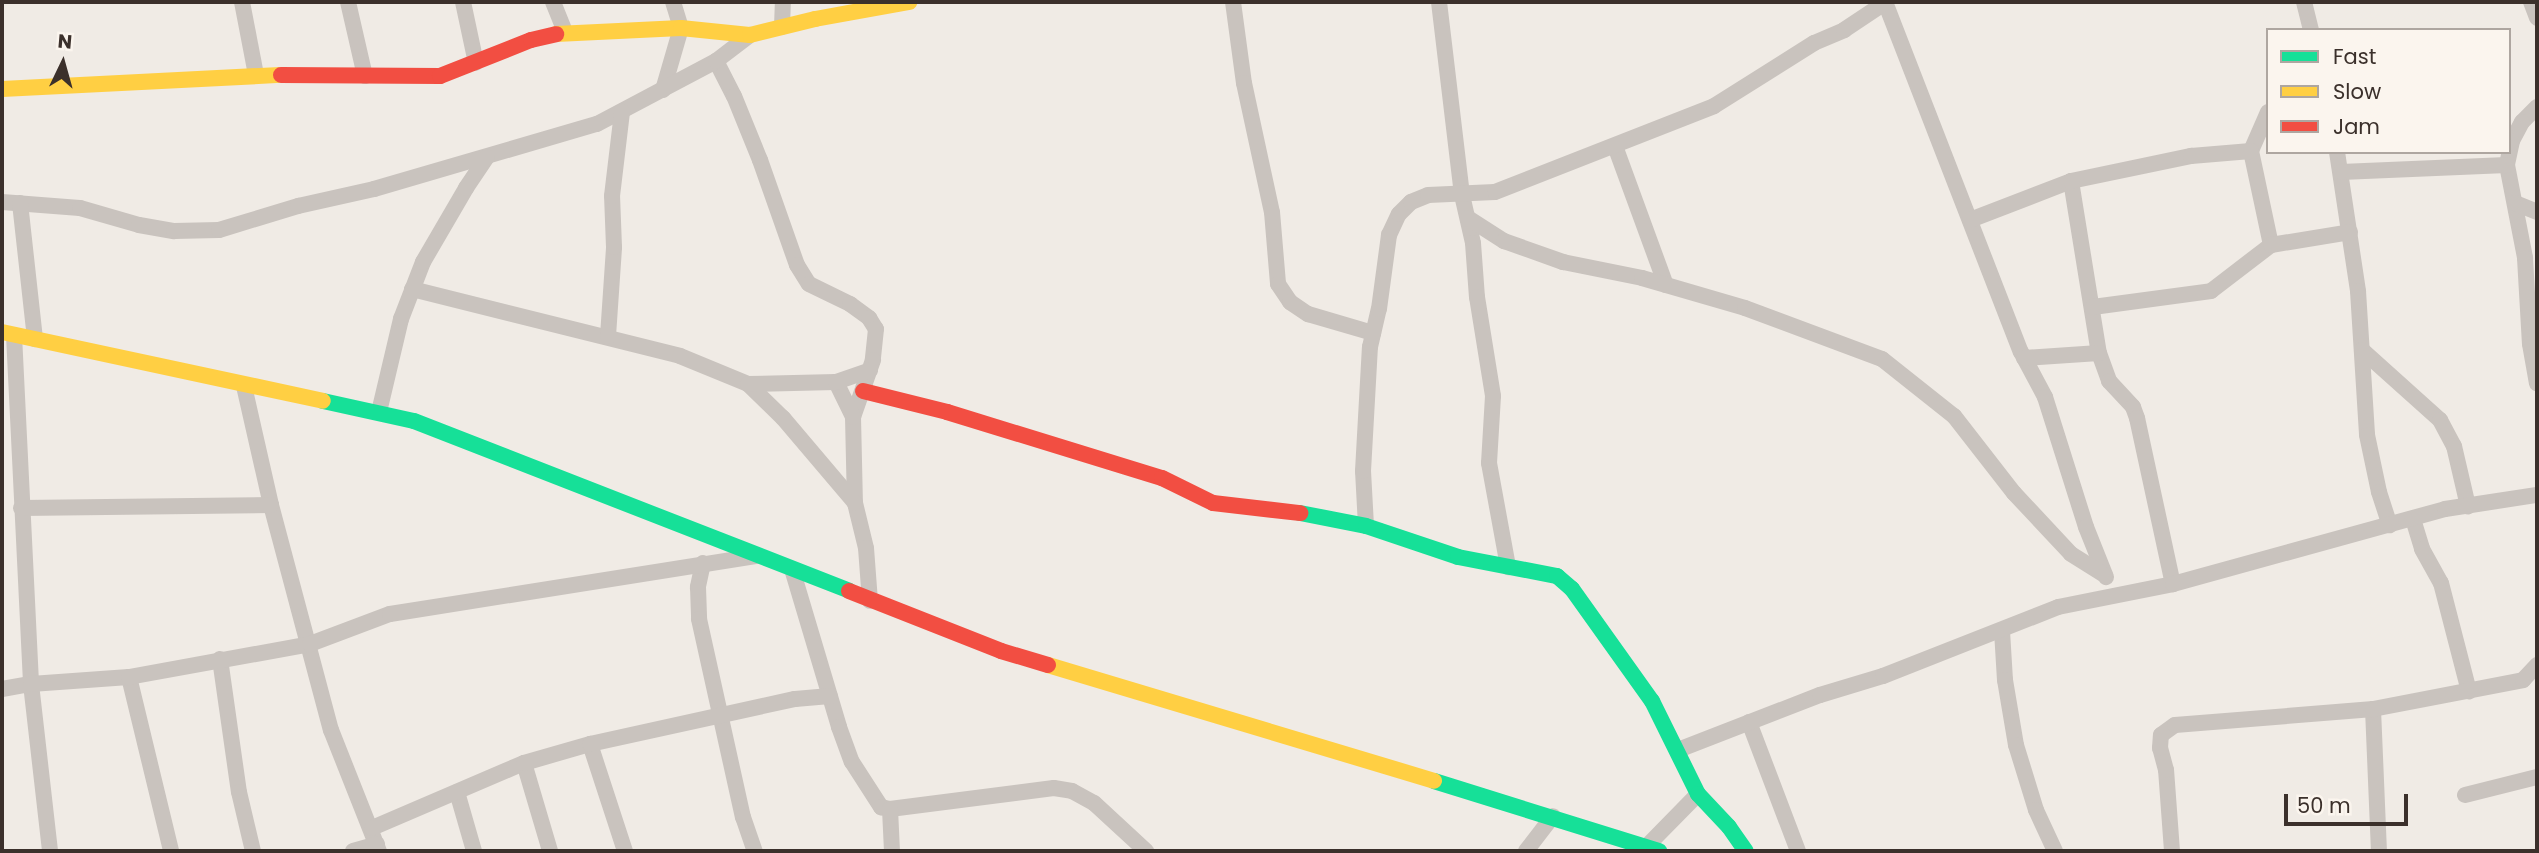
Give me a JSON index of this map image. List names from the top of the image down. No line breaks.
{"legend":["Fast","Slow","Jam"],"scale_bar":"50 m","north":"top"}
